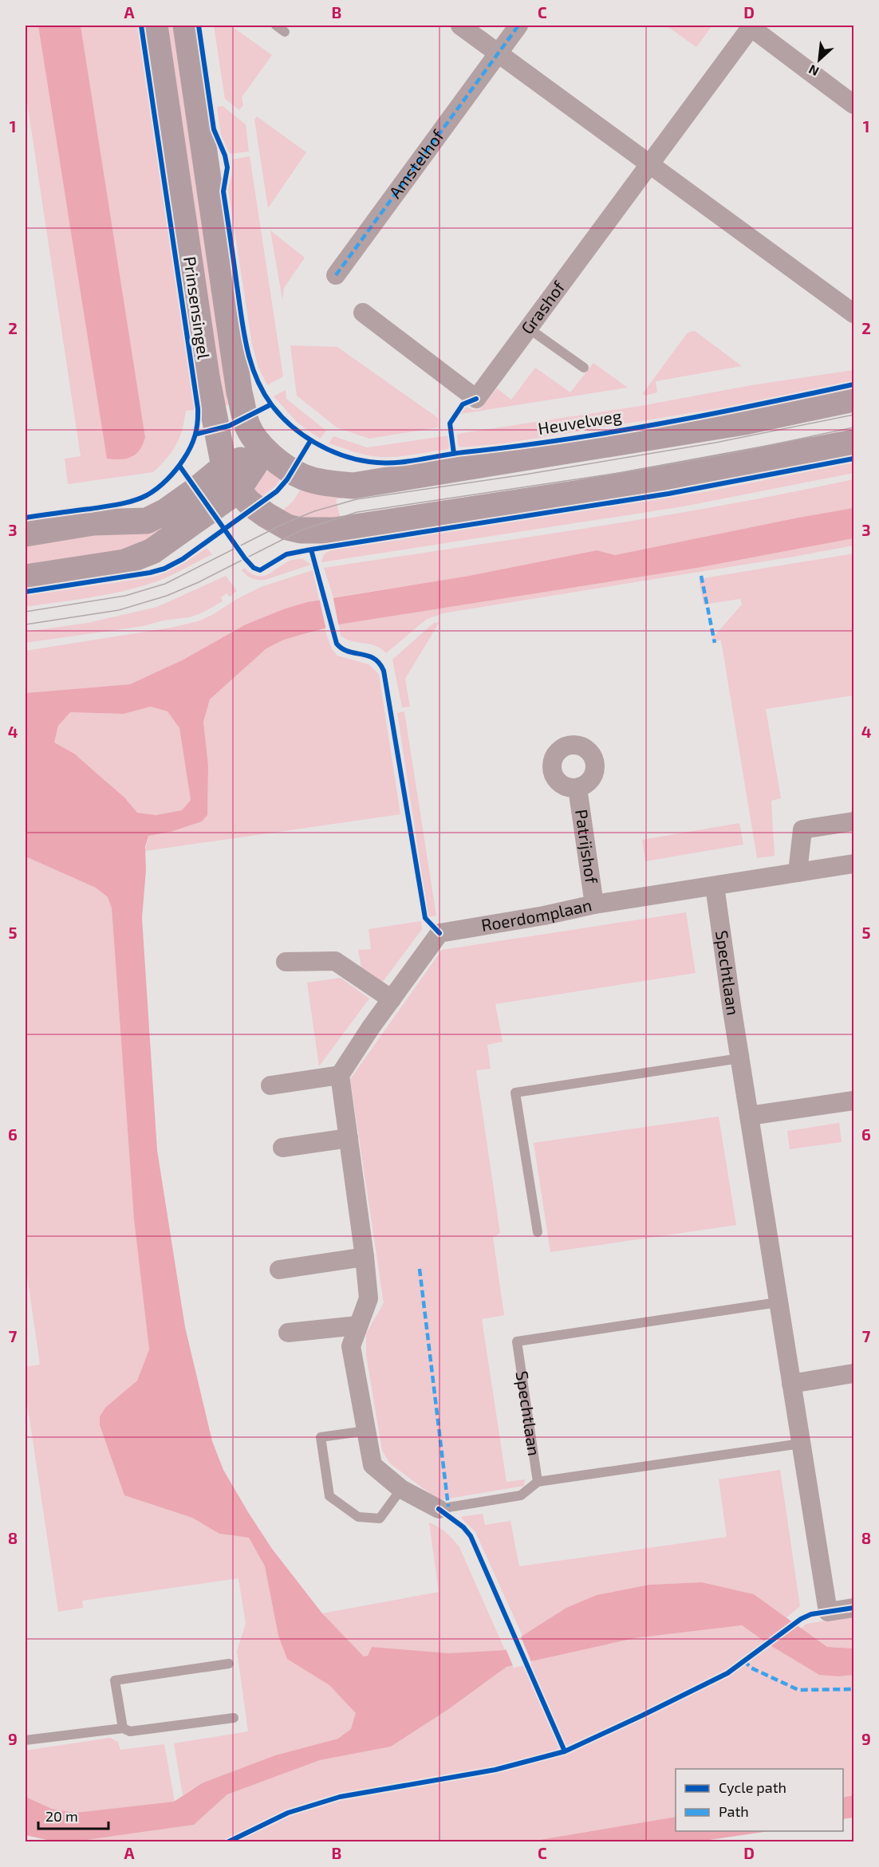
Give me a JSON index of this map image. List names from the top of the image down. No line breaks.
{"streets":{"main road":["Prinsensingel","Heuvelweg"],"street":["Amstelhof","Grashof","Patrijshof","Roerdomplaan","Spechtlaan"]},"crossings":[["Prinsensingel","Heuvelweg"],["Patrijshof","Roerdomplaan"],["Roerdomplaan","Spechtlaan"]],"legend":["Cycle path","Path"],"scale_bar":"20 m","north":"bottom left","grid":{"columns":["A","B","C","D"],"rows":["1","2","3","4","5","6","7","8","9"]}}
